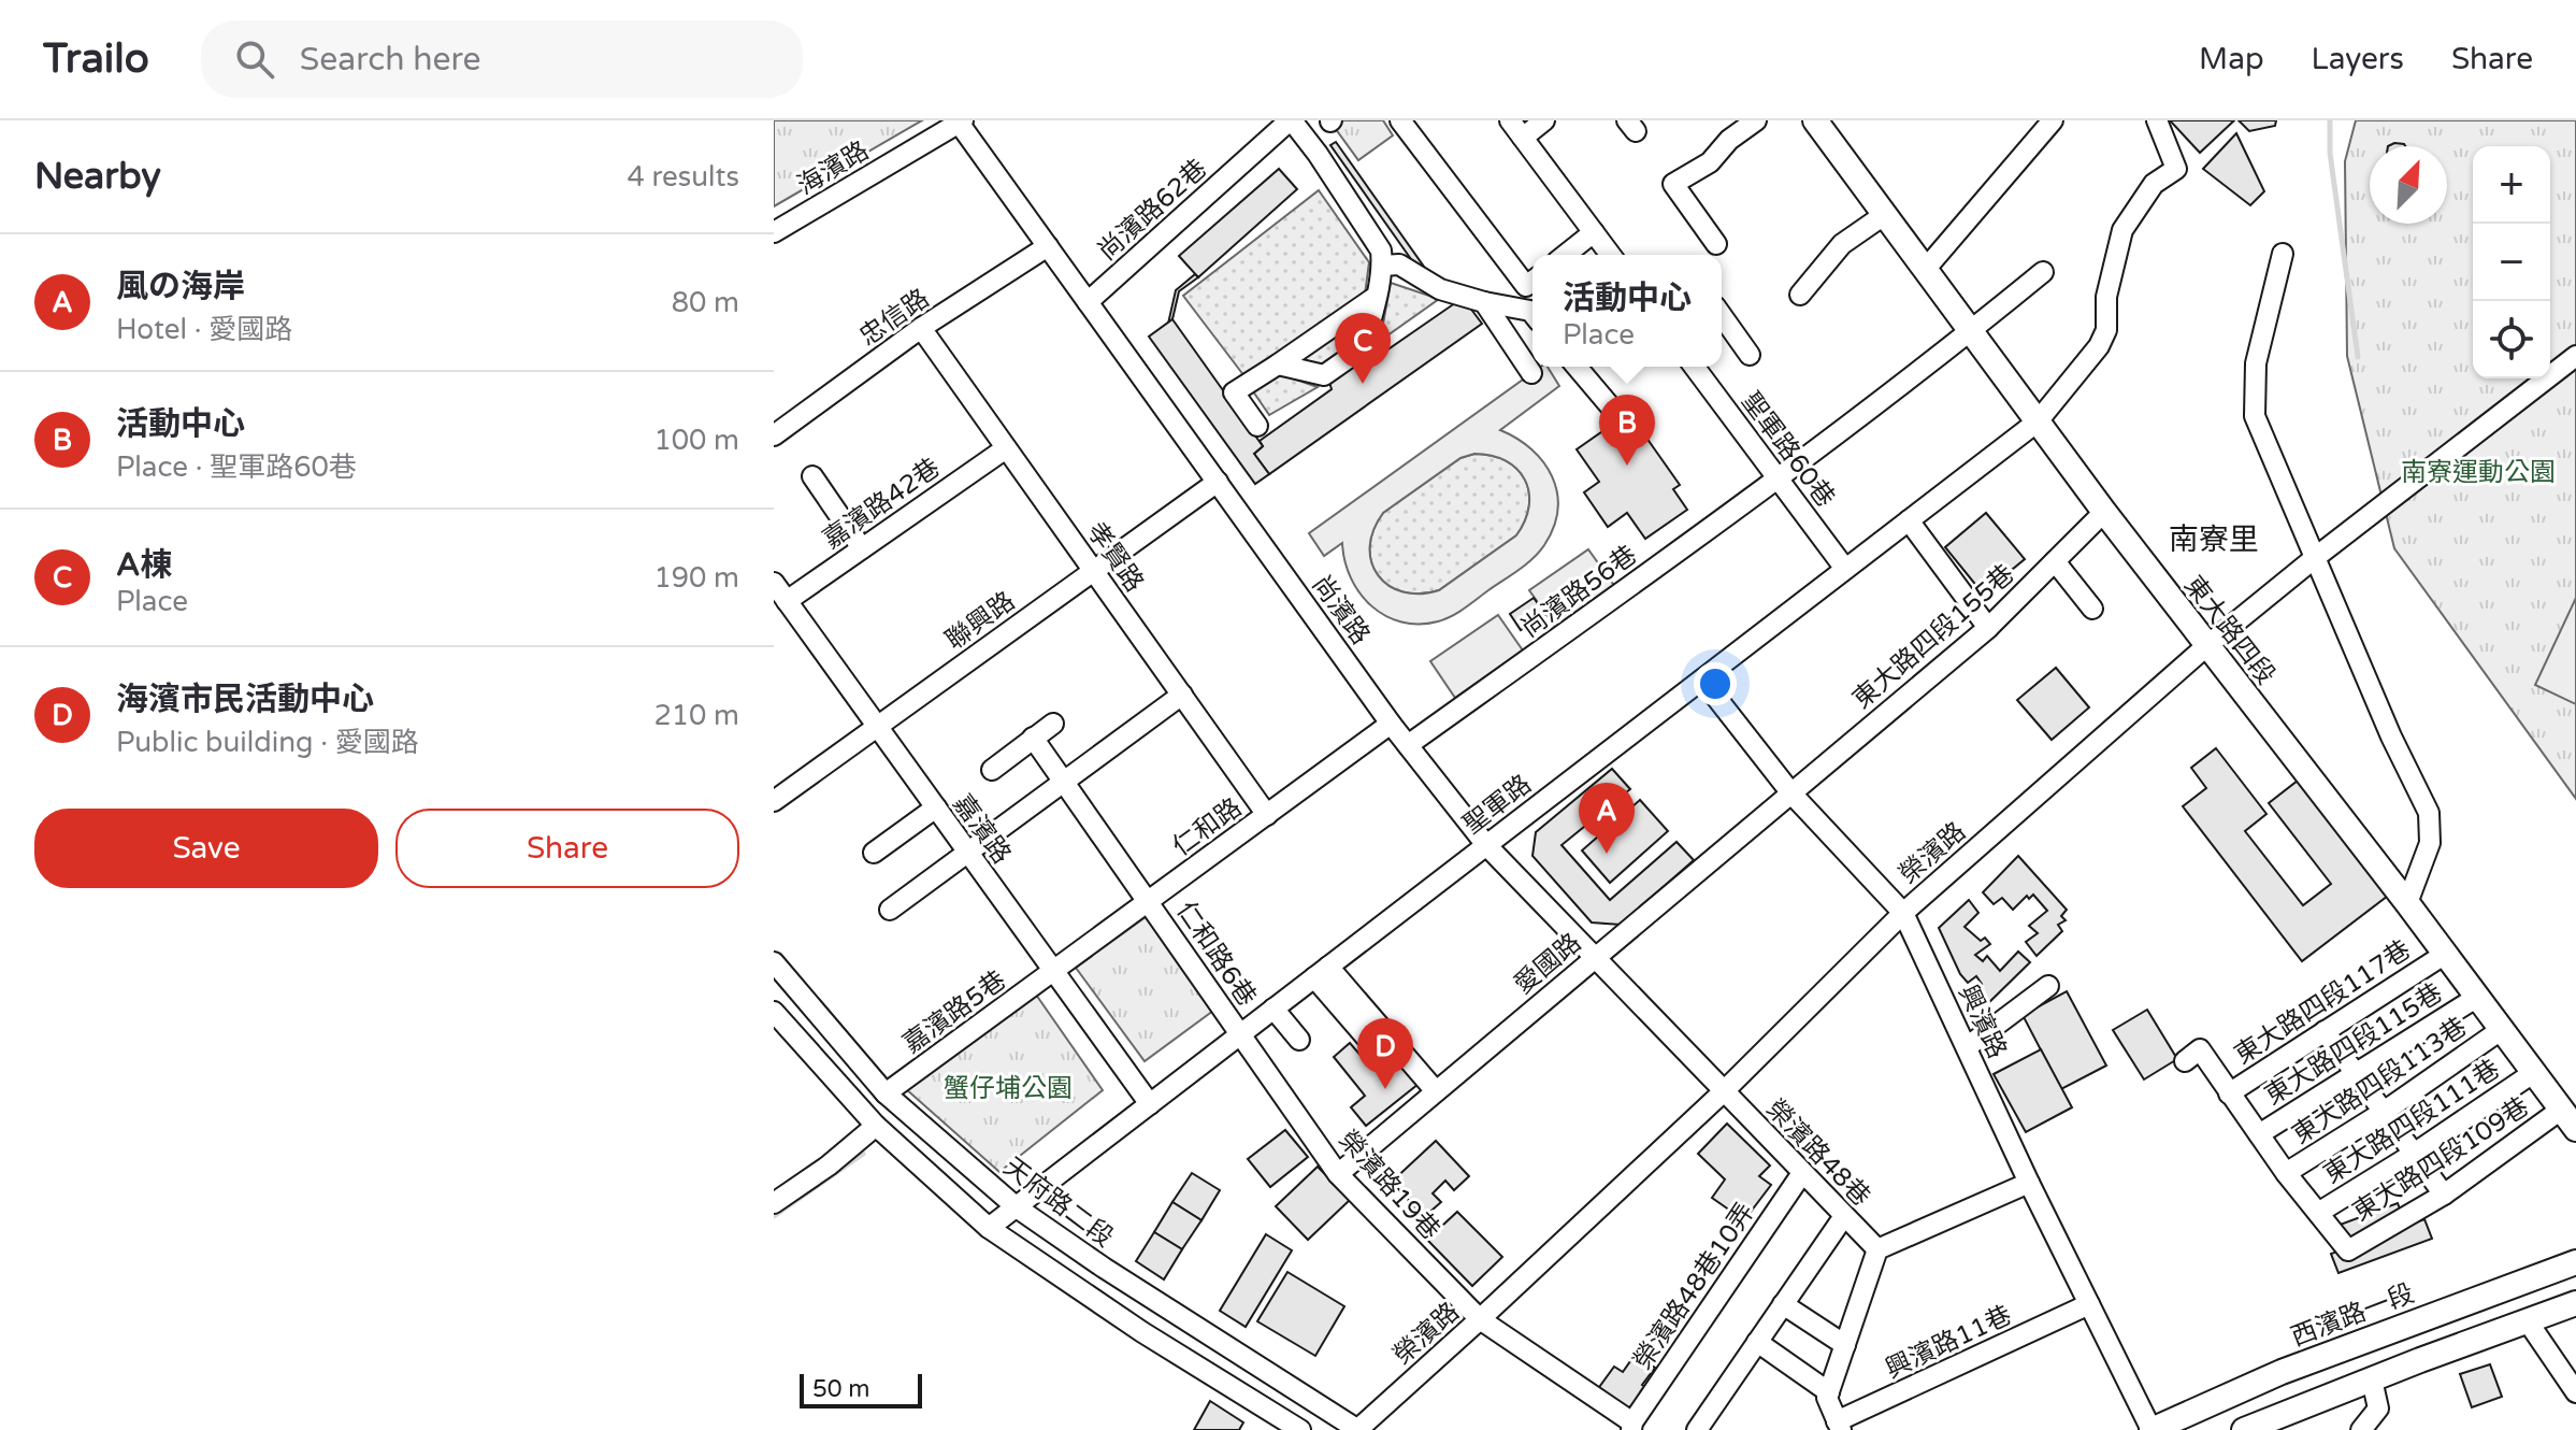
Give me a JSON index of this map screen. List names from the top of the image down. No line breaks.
{"streets":{"main road":["東大路四段","西濱路一段"],"street":["海濱路","尚濱路62巷","忠信路","聖軍路60巷","嘉濱路42巷","孝賢路","尚濱路56巷","尚濱路","聯興路","東大路四段155巷","聖軍路","仁和路","嘉濱路","榮濱路","仁和路6巷","愛國路","東大路四段117巷","嘉濱路5巷","興濱路","東大路四段115巷","東大路四段113巷","東大路四段111巷","榮濱路48巷","東大路四段109巷","榮濱路19巷","天府路二段","榮濱路48巷10弄","興濱路11巷"]},"crossings":[["海濱路","尚濱路"],["尚濱路62巷","尚濱路"],["忠信路","孝賢路"],["忠信路","尚濱路"],["聖軍路60巷","尚濱路56巷"],["聖軍路60巷","聖軍路"],["嘉濱路42巷","孝賢路"],["嘉濱路42巷","嘉濱路"],["孝賢路","聯興路"],["孝賢路","仁和路"],["尚濱路56巷","尚濱路"],["尚濱路56巷","東大路四段"],["尚濱路","聯興路"],["尚濱路","聖軍路"],["尚濱路","仁和路"],["尚濱路","榮濱路"],["尚濱路","愛國路"],["尚濱路","榮濱路48巷"],["聯興路","嘉濱路"],["東大路四段","東大路四段155巷"],["東大路四段","聖軍路"],["東大路四段","榮濱路"],["東大路四段","東大路四段117巷"],["東大路四段","東大路四段115巷"],["東大路四段","東大路四段113巷"],["東大路四段","東大路四段111巷"],["東大路四段","東大路四段109巷"],["東大路四段155巷","愛國路"],["東大路四段155巷","興濱路"],["聖軍路","嘉濱路"],["聖軍路","仁和路6巷"],["聖軍路","興濱路"],["聖軍路","榮濱路19巷"],["聖軍路","天府路二段"],["仁和路","嘉濱路"],["仁和路","仁和路6巷"],["仁和路","嘉濱路5巷"],["嘉濱路","嘉濱路5巷"],["榮濱路","興濱路"],["榮濱路","榮濱路48巷"],["榮濱路","榮濱路19巷"],["榮濱路","天府路二段"],["仁和路6巷","榮濱路19巷"],["愛國路","興濱路"],["愛國路","榮濱路19巷"],["嘉濱路5巷","天府路二段"],["興濱路","西濱路一段"],["興濱路","興濱路11巷"],["東大路四段111巷","東大路四段109巷"],["榮濱路48巷","榮濱路48巷10弄"],["榮濱路19巷","榮濱路48巷10弄"]],"districts":["南寮里"],"parks":["南寮運動公園","蟹仔埔公園"],"scale_bar":"50 m","north":"top right","page":{"header":"Trailo","search":"Search here","nav":["Map","Layers","Share"],"heading":["Nearby","4 results"],"map_buttons":["+","−"],"list":[{"mark":"A","name":"風の海岸","note":"Hotel · 愛國路","value":"80 m"},{"mark":"B","name":"活動中心","note":"Place · 聖軍路60巷","value":"100 m"},{"mark":"C","name":"A棟","note":"Place","value":"190 m"},{"mark":"D","name":"海濱市民活動中心","note":"Public building · 愛國路","value":"210 m"}],"popup":["活動中心","Place"],"pins":["C","B","A","D"],"buttons":["Save","Share"],"scale":"50 m"}}
